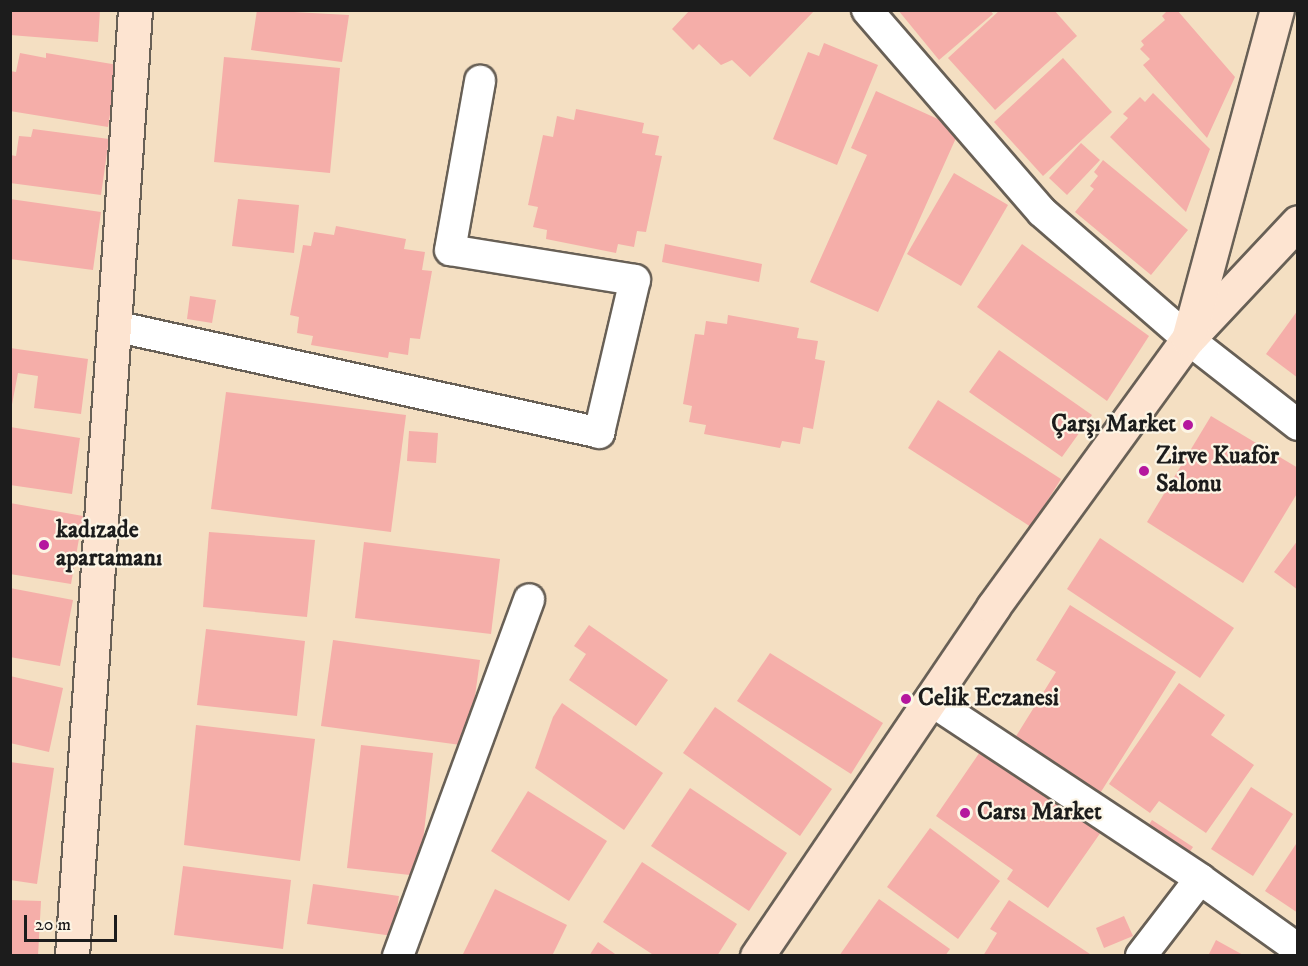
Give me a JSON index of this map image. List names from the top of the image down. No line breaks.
{"places":["Çarşı Market","Zirve Kuaför Salonu","kadızade apartamanı","Celik Eczanesi","Carsı Market"],"scale_bar":"20 m"}
